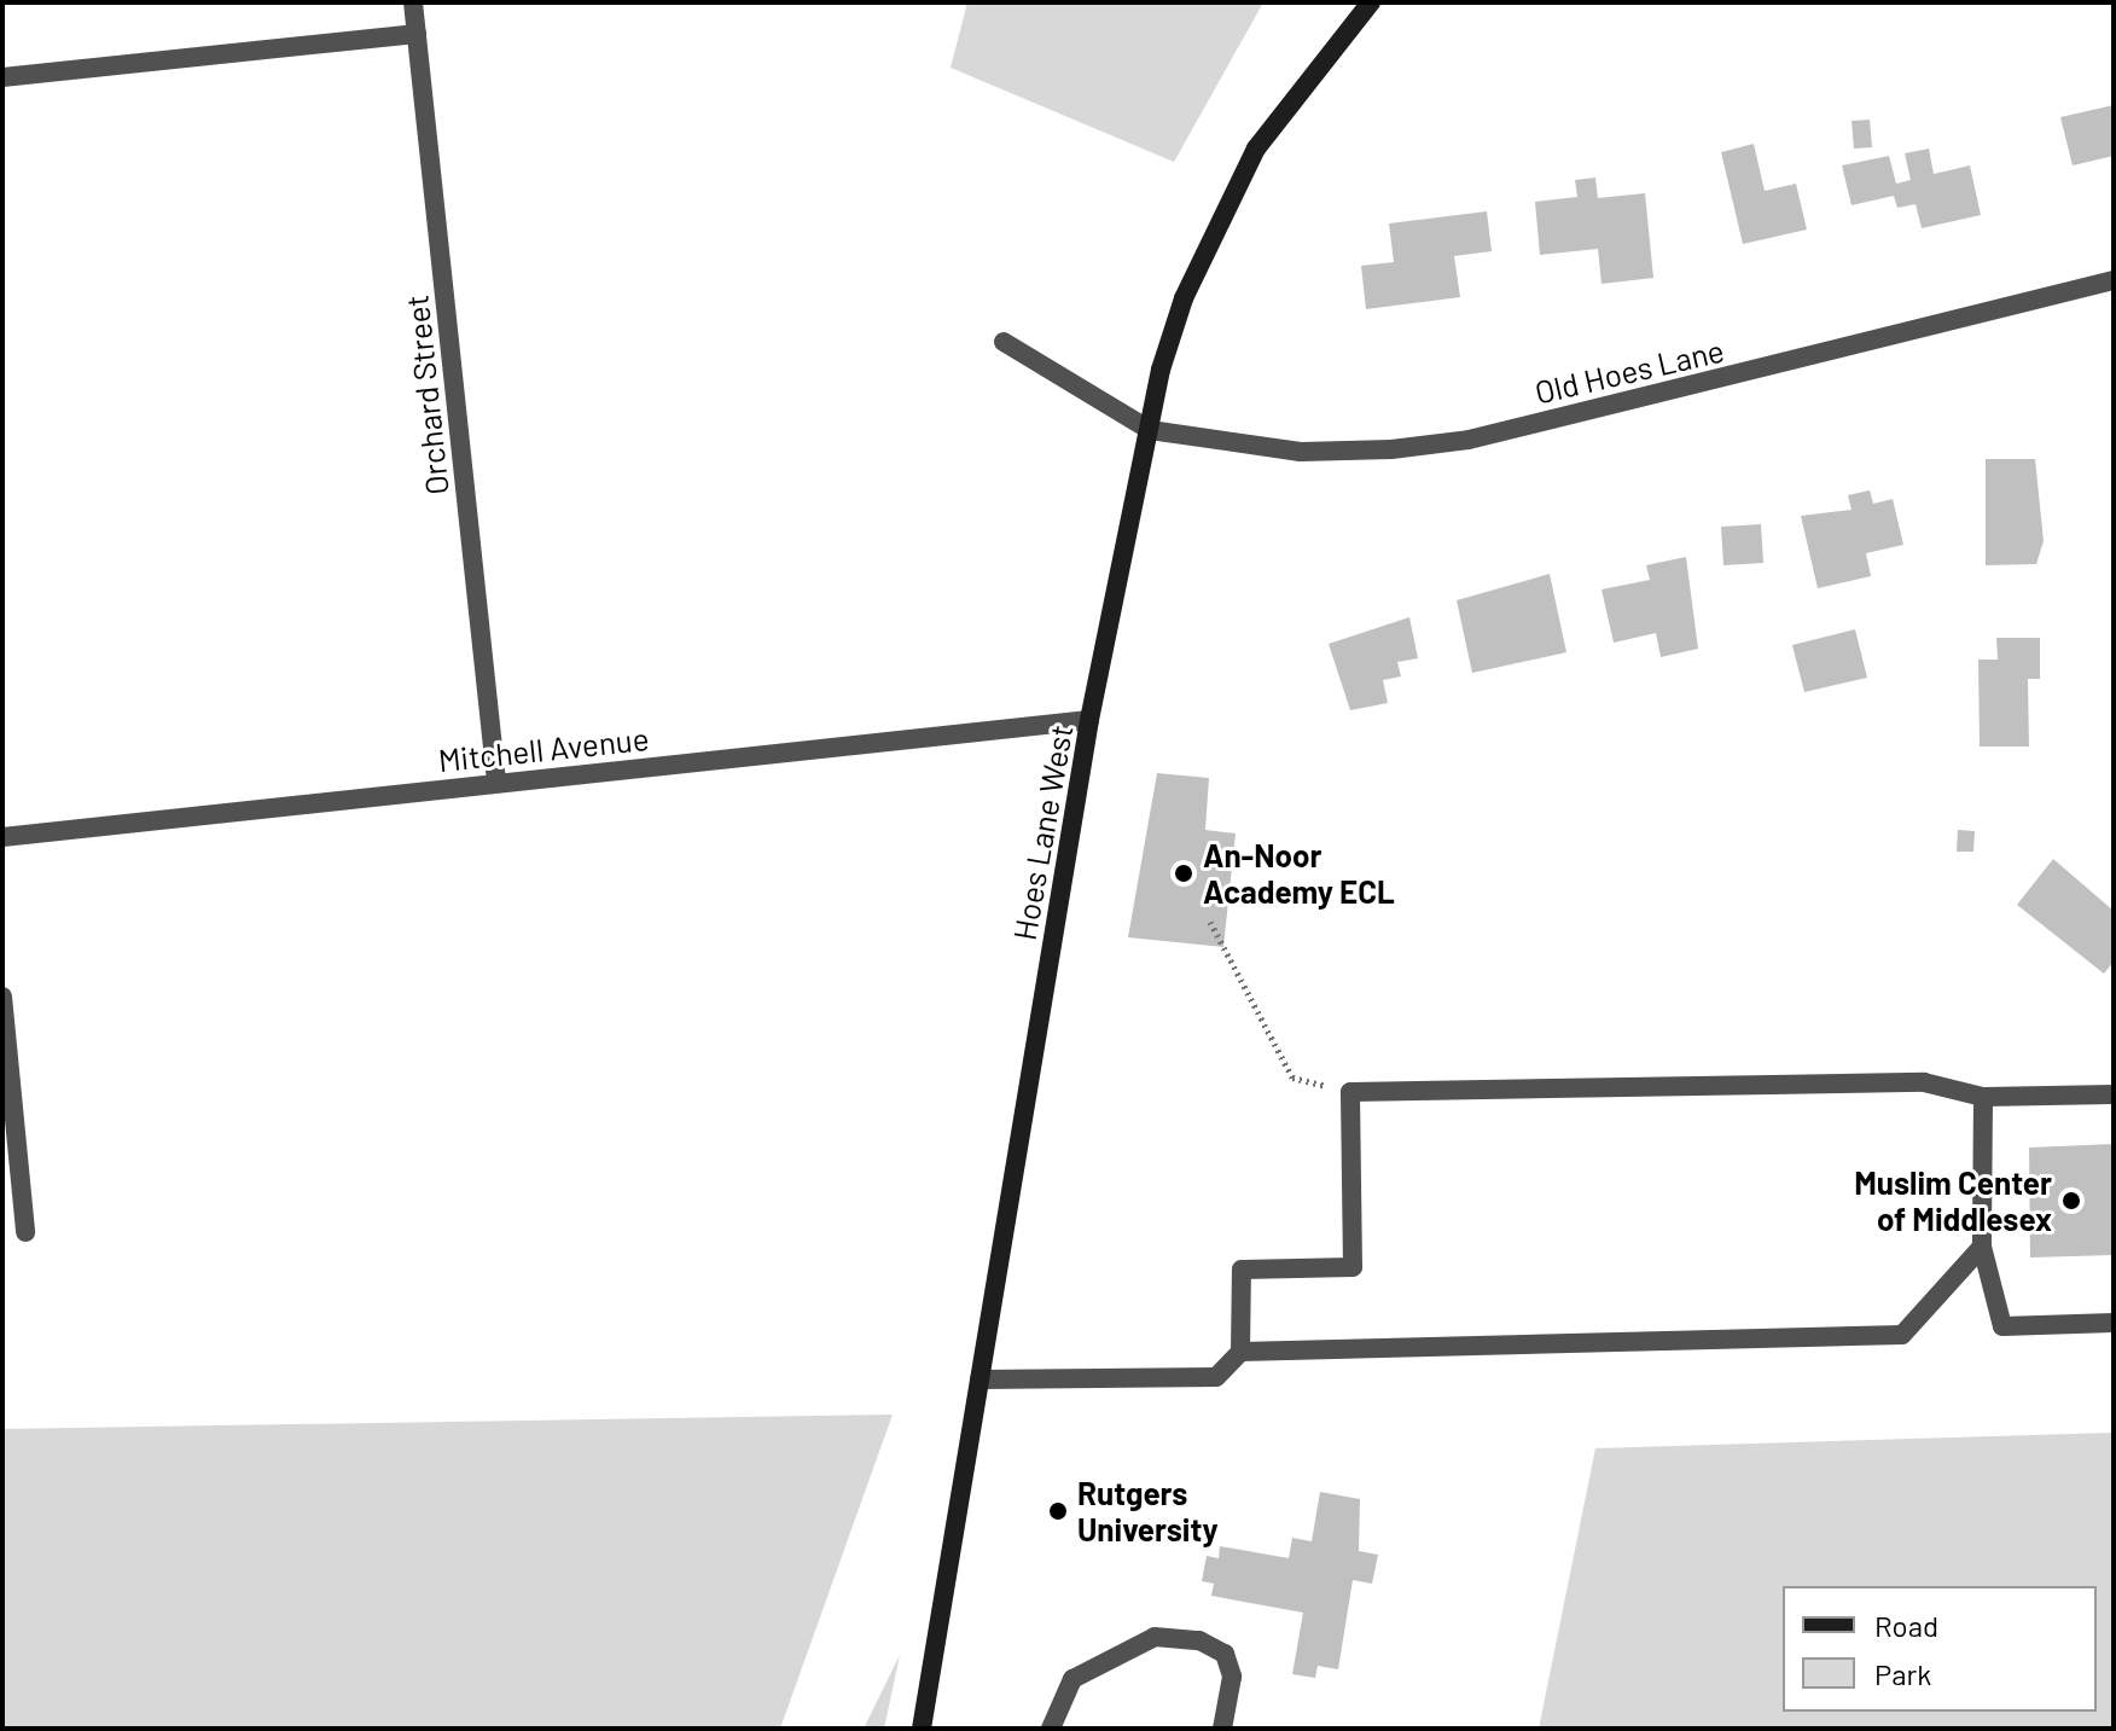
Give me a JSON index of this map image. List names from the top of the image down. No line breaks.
{"streets":{"street":["Old Hoes Lane","Orchard Street","Mitchell Avenue","Hoes Lane West"]},"crossings":[["Old Hoes Lane","Hoes Lane West"],["Orchard Street","Mitchell Avenue"],["Mitchell Avenue","Hoes Lane West"]],"places":["An-Noor Academy ECL","Muslim Center of Middlesex","Rutgers University"],"legend":["Road","Park"]}
